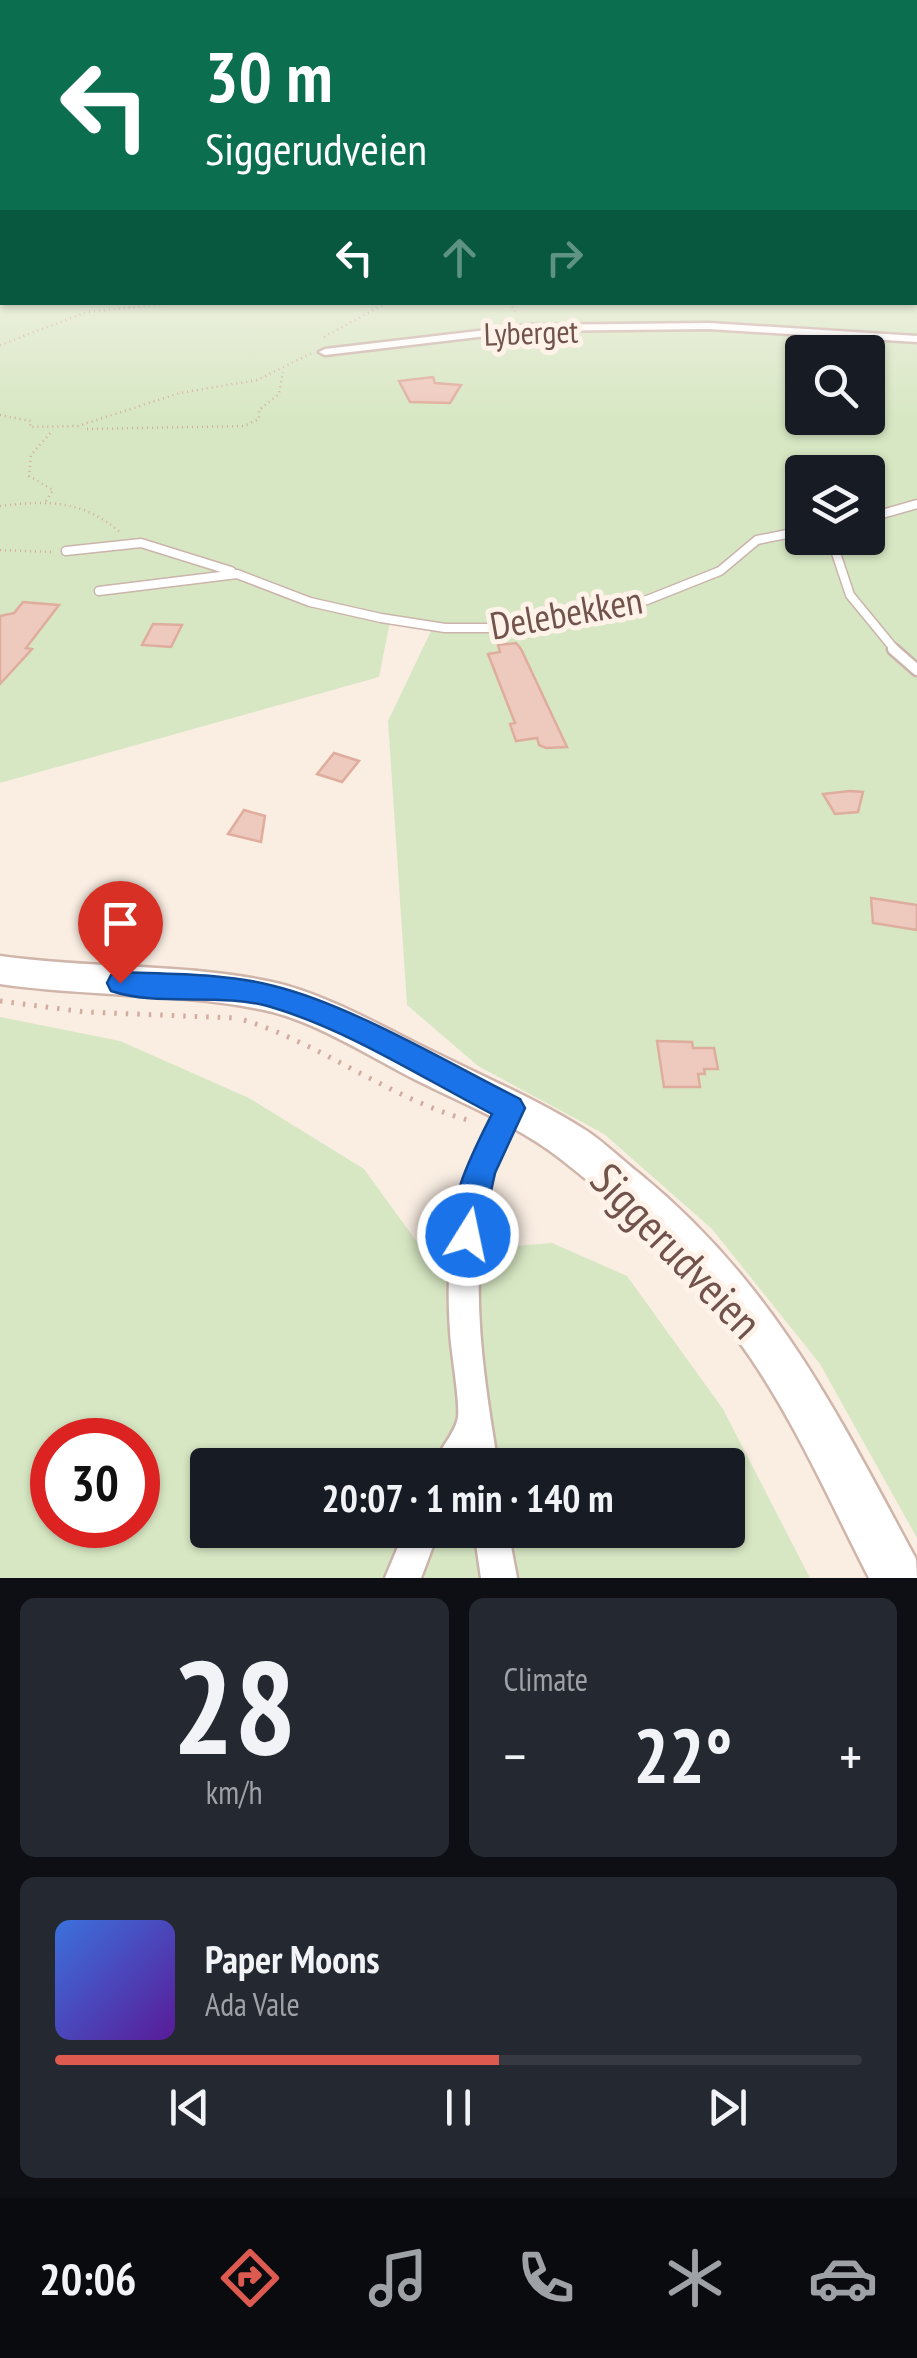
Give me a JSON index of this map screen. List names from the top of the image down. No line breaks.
{"streets":{"main road":["Siggerudveien"],"street":["Lyberget"],"lane":["Delebekken"]},"page":{"turn":["30 m","Siggerudveien"],"limit":"30","trip":"20:07 · 1 min · 140 m","tile":[["28","km/h"],"Climate"],"heat":["−","22°","+"],"song":["Paper Moons","Ada Vale"],"tabs":"20:06"}}
